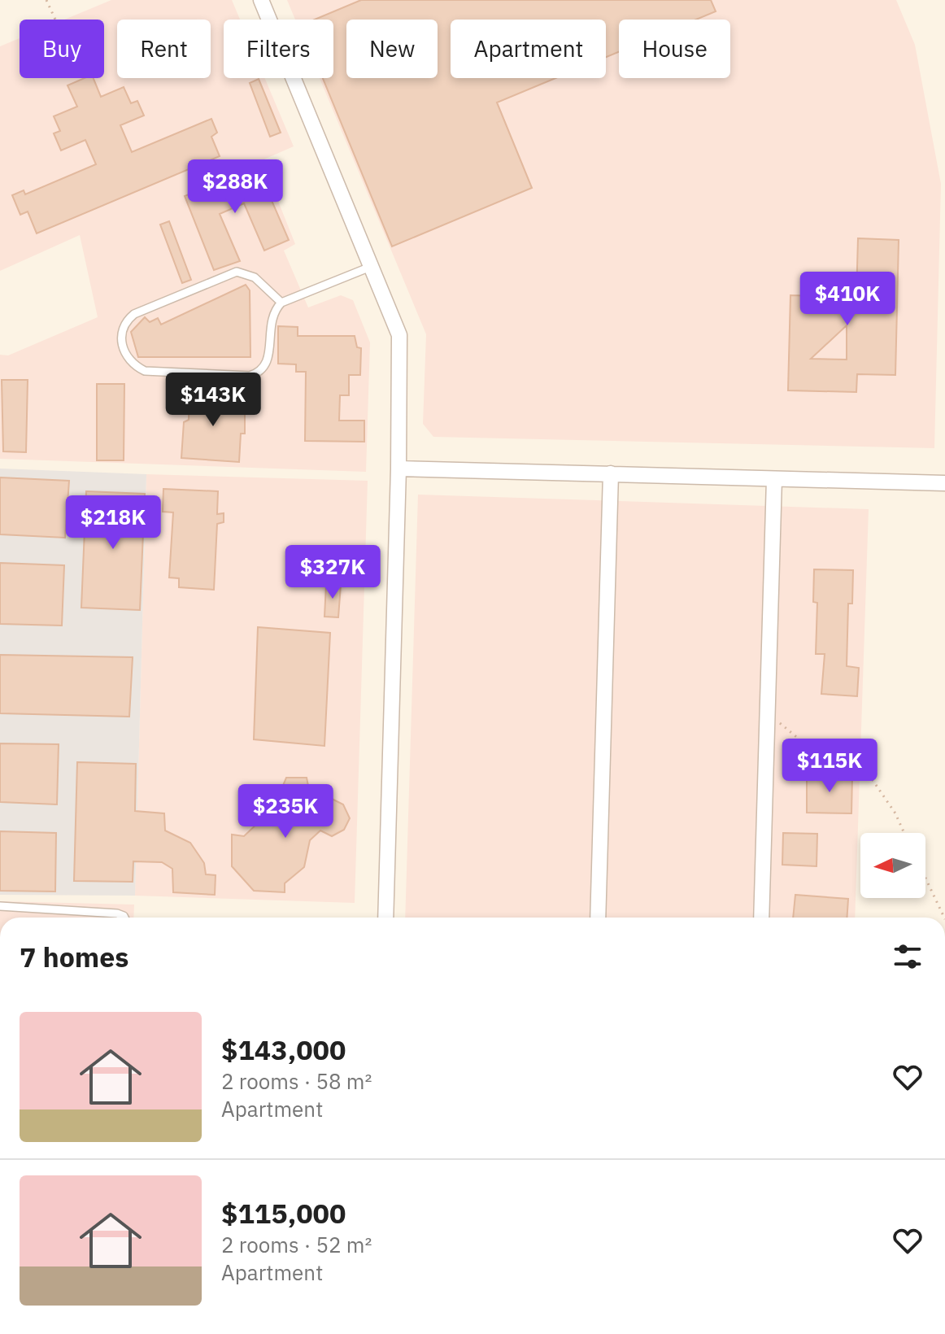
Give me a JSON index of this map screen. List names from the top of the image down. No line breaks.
{"north":"left","page":{"chip":["Buy","Rent","Filters","New","Apartment","House"],"price":["$288K","$410K","$143K","$218K","$327K","$115K","$235K"],"heading":"7 homes","list":[{"name":"$143,000","note":"2 rooms · 58 m² · Apartment"},{"name":"$115,000","note":"2 rooms · 52 m² · Apartment"}]}}
